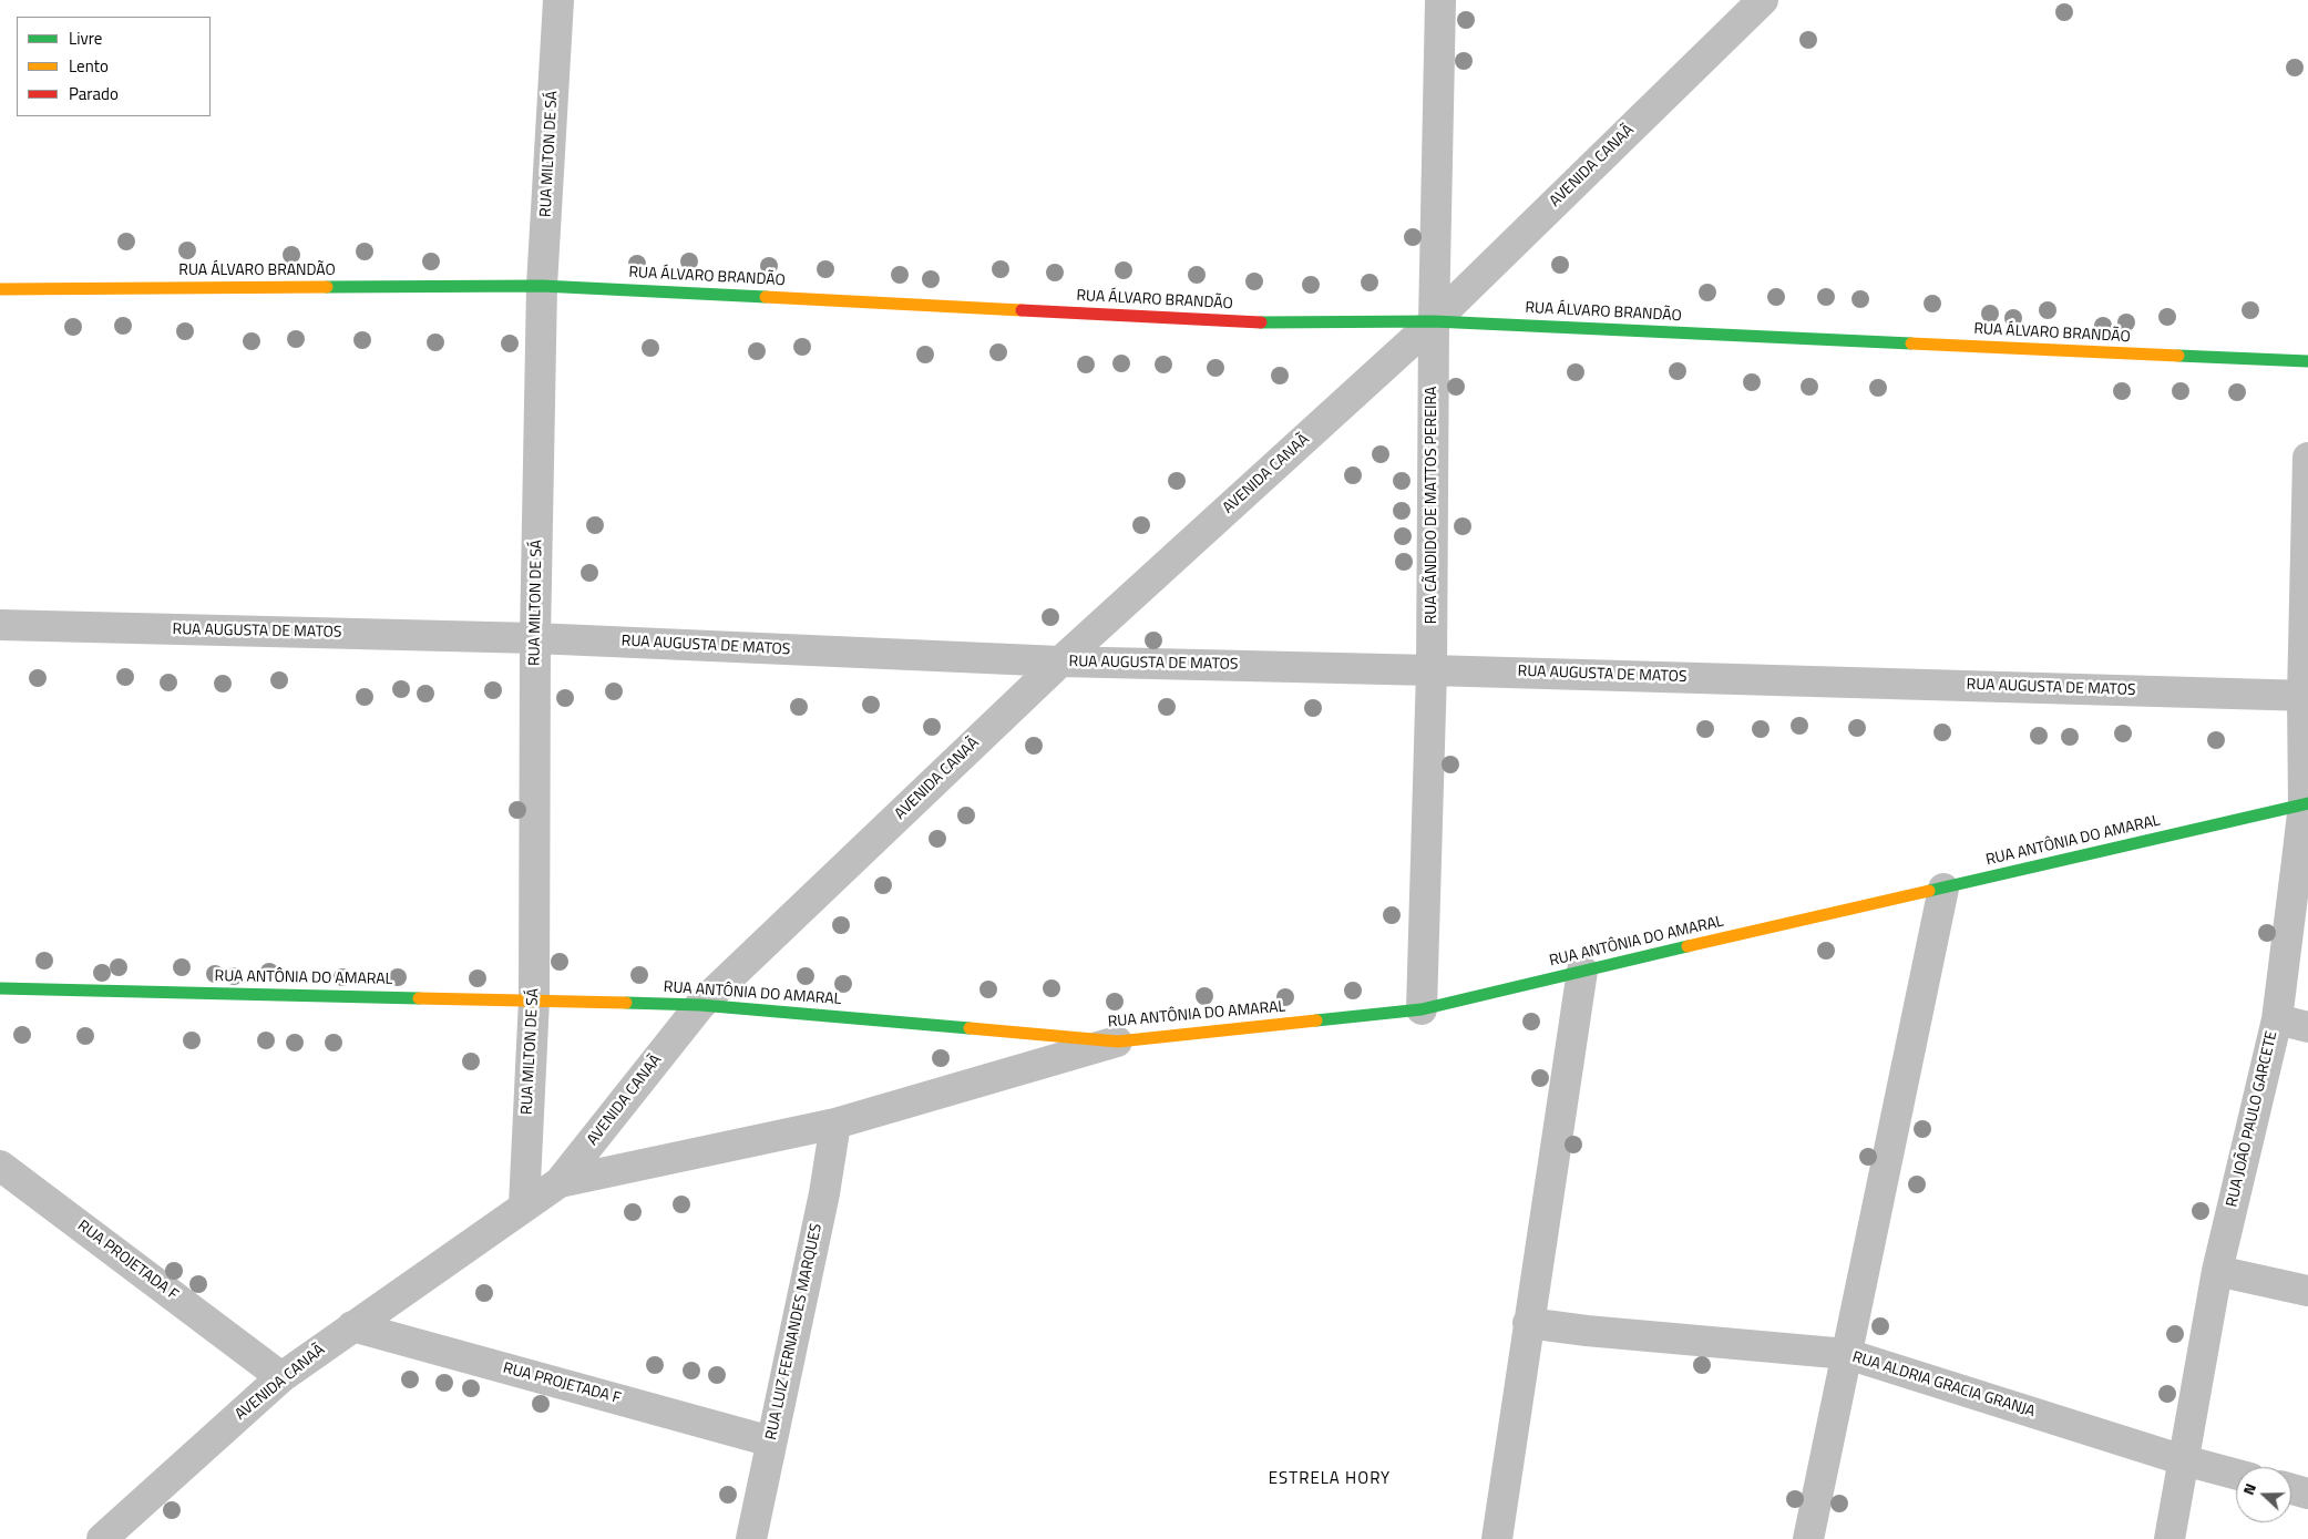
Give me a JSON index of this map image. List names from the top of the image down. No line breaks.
{"streets":{"street":["RUA MILTON DE SÁ","AVENIDA CANAÃ","RUA ÁLVARO BRANDÃO","RUA CÃNDIDO DE MATTOS PEREIRA","RUA AUGUSTA DE MATOS","RUA ANTÔNIA DO AMARAL","RUA JOÃO PAULO GARCETE","RUA PROJETADA F","RUA LUIZ FERNANDES MARQUES","RUA ALDRIA GRACIA GRANJA"]},"crossings":[["RUA MILTON DE SÁ","AVENIDA CANAÃ"],["RUA MILTON DE SÁ","RUA ÁLVARO BRANDÃO"],["RUA MILTON DE SÁ","RUA AUGUSTA DE MATOS"],["RUA MILTON DE SÁ","RUA ANTÔNIA DO AMARAL"],["AVENIDA CANAÃ","RUA ÁLVARO BRANDÃO"],["AVENIDA CANAÃ","RUA CÃNDIDO DE MATTOS PEREIRA"],["AVENIDA CANAÃ","RUA AUGUSTA DE MATOS"],["AVENIDA CANAÃ","RUA ANTÔNIA DO AMARAL"],["AVENIDA CANAÃ","RUA PROJETADA F"],["RUA ÁLVARO BRANDÃO","RUA CÃNDIDO DE MATTOS PEREIRA"],["RUA CÃNDIDO DE MATTOS PEREIRA","RUA AUGUSTA DE MATOS"],["RUA CÃNDIDO DE MATTOS PEREIRA","RUA ANTÔNIA DO AMARAL"],["RUA AUGUSTA DE MATOS","RUA JOÃO PAULO GARCETE"],["RUA ANTÔNIA DO AMARAL","RUA JOÃO PAULO GARCETE"],["RUA JOÃO PAULO GARCETE","RUA ALDRIA GRACIA GRANJA"],["RUA PROJETADA F","RUA LUIZ FERNANDES MARQUES"]],"districts":["ESTRELA HORY"],"legend":["Livre","Lento","Parado"],"north":"left"}
